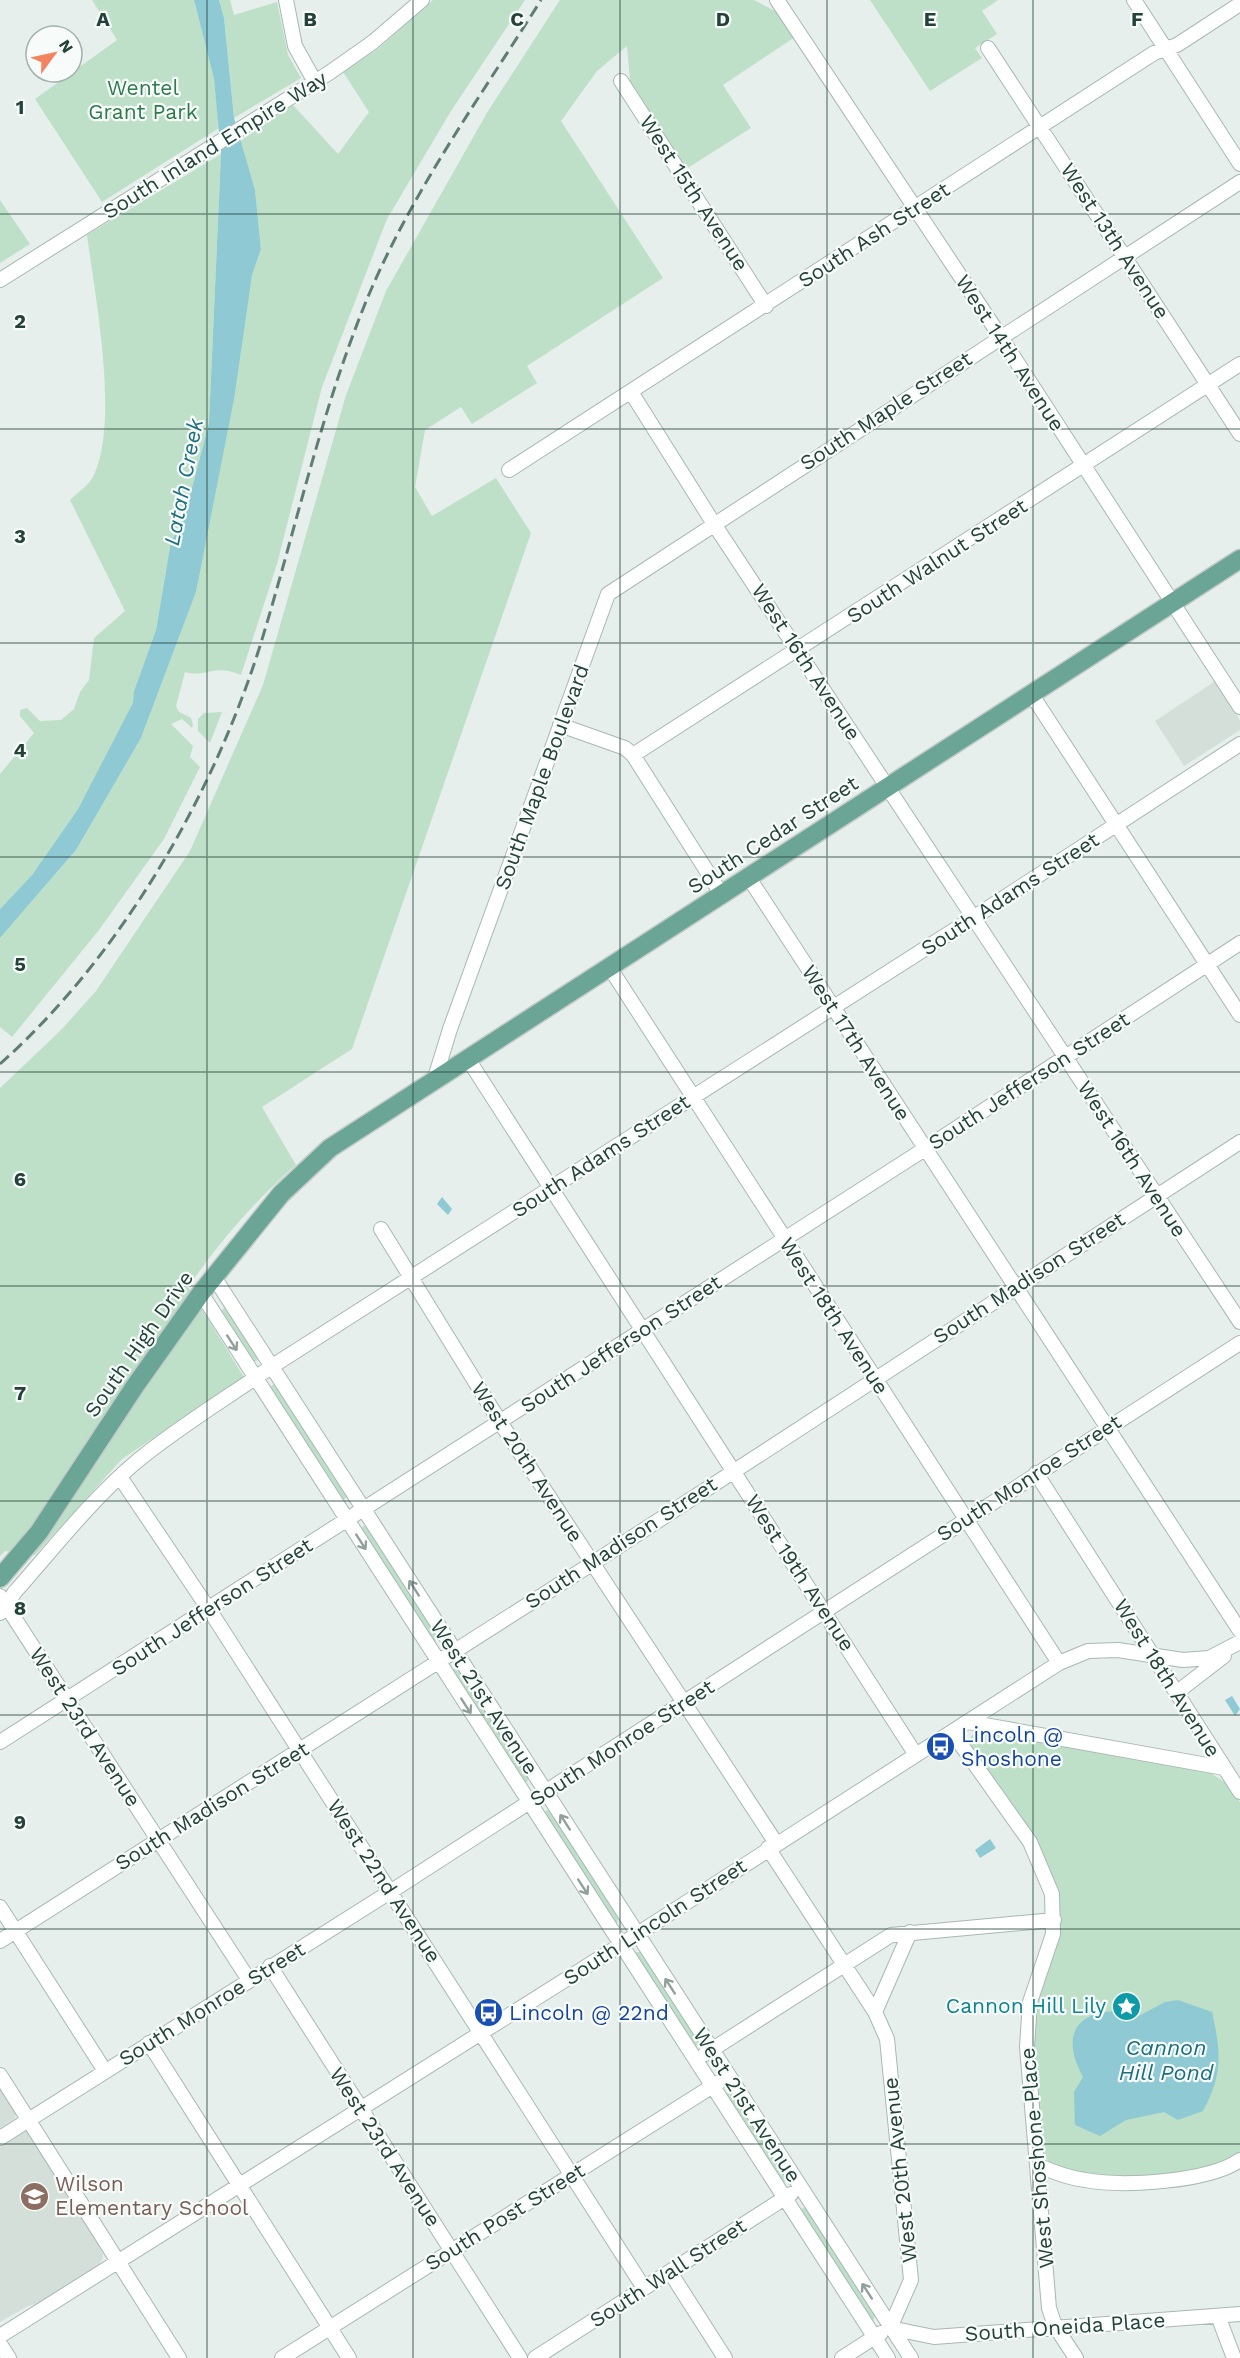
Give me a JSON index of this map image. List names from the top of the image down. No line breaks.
{"streets":{"main road":["South Cedar Street","South High Drive"],"street":["South Inland Empire Way","West 15th Avenue","South Ash Street","West 13th Avenue","West 14th Avenue","South Maple Street","South Walnut Street","West 16th Avenue","South Maple Boulevard","South Adams Street","West 17th Avenue","South Jefferson Street","South Madison Street","West 18th Avenue","West 20th Avenue","South Monroe Street","West 19th Avenue","West 21st Avenue","West 23rd Avenue","West 22nd Avenue","South Lincoln Street","West Shoshone Place","South Post Street","South Wall Street","South Oneida Place"]},"crossings":[["West 15th Avenue","South Ash Street"],["South Ash Street","West 13th Avenue"],["South Ash Street","West 14th Avenue"],["South Ash Street","West 16th Avenue"],["West 13th Avenue","South Maple Street"],["West 13th Avenue","South Walnut Street"],["West 14th Avenue","South Maple Street"],["West 14th Avenue","South Walnut Street"],["West 14th Avenue","South Cedar Street"],["South Maple Street","West 16th Avenue"],["South Maple Street","South Maple Boulevard"],["South Walnut Street","West 16th Avenue"],["West 16th Avenue","South Maple Boulevard"],["West 16th Avenue","South Cedar Street"],["West 16th Avenue","South Adams Street"],["West 16th Avenue","South Jefferson Street"],["West 16th Avenue","South Madison Street"],["South Maple Boulevard","South Cedar Street"],["South Cedar Street","West 17th Avenue"],["South Cedar Street","West 18th Avenue"],["South Cedar Street","South High Drive"],["South Cedar Street","West 19th Avenue"],["South Adams Street","West 17th Avenue"],["South Adams Street","West 18th Avenue"],["South Adams Street","West 20th Avenue"],["South Adams Street","West 19th Avenue"],["South Adams Street","West 21st Avenue"],["South Adams Street","West 23rd Avenue"],["South Adams Street","West 22nd Avenue"],["West 17th Avenue","South Jefferson Street"],["West 17th Avenue","South Madison Street"],["West 17th Avenue","South Monroe Street"],["South Jefferson Street","West 18th Avenue"],["South Jefferson Street","West 20th Avenue"],["South Jefferson Street","West 19th Avenue"],["South Jefferson Street","West 21st Avenue"],["South Jefferson Street","West 23rd Avenue"],["South Jefferson Street","West 22nd Avenue"],["South Madison Street","West 18th Avenue"],["South Madison Street","West 20th Avenue"],["South Madison Street","West 19th Avenue"],["South Madison Street","West 21st Avenue"],["South Madison Street","West 23rd Avenue"],["South Madison Street","West 22nd Avenue"],["West 18th Avenue","South Monroe Street"],["West 18th Avenue","South Lincoln Street"],["South High Drive","West 21st Avenue"],["West 20th Avenue","South Monroe Street"],["West 20th Avenue","West 21st Avenue"],["West 20th Avenue","South Lincoln Street"],["West 20th Avenue","South Oneida Place"],["South Monroe Street","West 19th Avenue"],["South Monroe Street","West 21st Avenue"],["South Monroe Street","West 23rd Avenue"],["South Monroe Street","West 22nd Avenue"],["West 19th Avenue","South Lincoln Street"],["West 21st Avenue","South Lincoln Street"],["West 21st Avenue","South Post Street"],["West 21st Avenue","South Wall Street"],["West 21st Avenue","South Oneida Place"],["West 23rd Avenue","South Lincoln Street"],["West 23rd Avenue","South Post Street"],["West 22nd Avenue","South Lincoln Street"],["West 22nd Avenue","South Post Street"],["West 22nd Avenue","South Wall Street"],["South Lincoln Street","West Shoshone Place"],["West Shoshone Place","South Oneida Place"]],"water":["Latah Creek","Cannon Hill Pond"],"parks":["Wentel Grant Park"],"places":{"bus stop":["Lincoln @ Shoshone","Lincoln @ 22nd"],"place":["Cannon Hill Lily"],"school or university":["Wilson Elementary School"]},"north":"top right","grid":{"columns":["A","B","C","D","E","F"],"rows":["1","2","3","4","5","6","7","8","9"]}}
